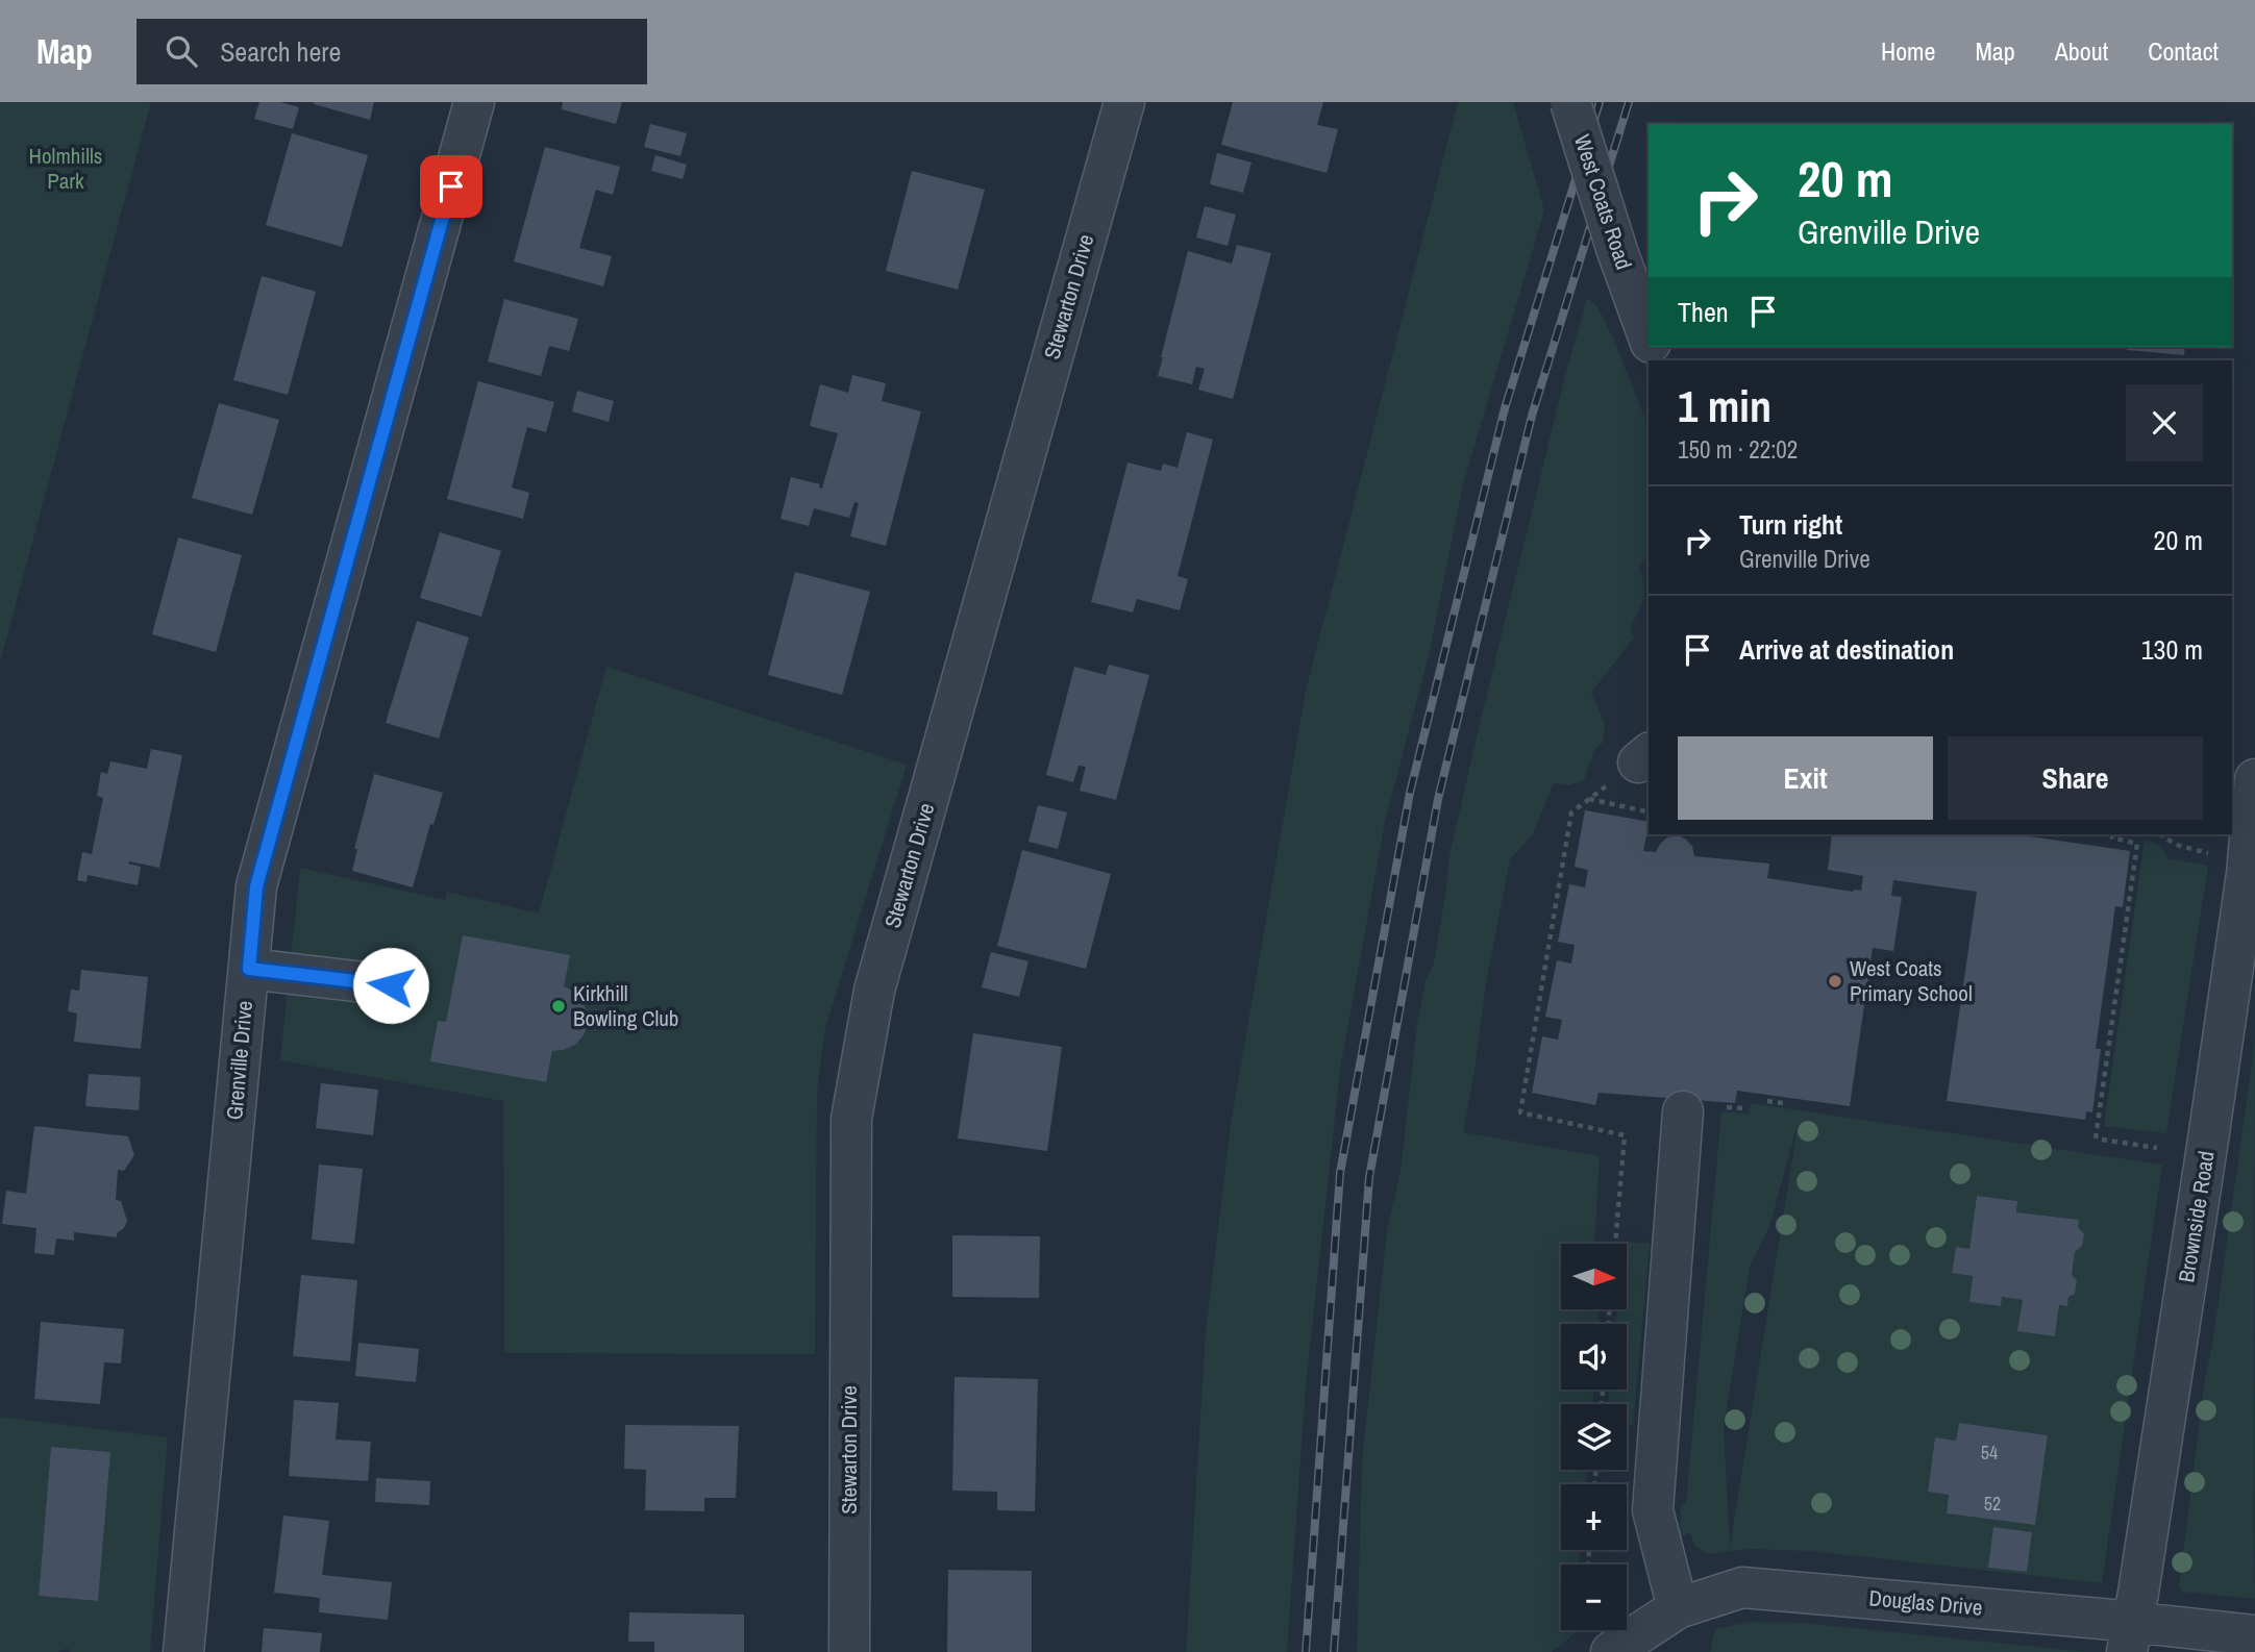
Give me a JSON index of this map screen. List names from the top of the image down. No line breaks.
{"streets":{"street":["West Coats Road","Stewarton Drive","Grenville Drive","Brownside Road","Douglas Drive"]},"crossings":[["Brownside Road","Douglas Drive"]],"parks":["Holmhills Park"],"places":["West Coats Primary School","Kirkhill Bowling Club"],"house_numbers":["54","52"],"north":"right","page":{"header":"Map","search":"Search here","nav":["Home","Map","About","Contact"],"turn":["20 m","Grenville Drive"],"then":"Then","heading":["1 min","150 m · 22:02"],"list":[{"name":"Turn right","note":"Grenville Drive","value":"20 m"},{"name":"Arrive at destination","value":"130 m"}],"buttons":["Exit","Share"],"map_buttons":["+","−"]}}
